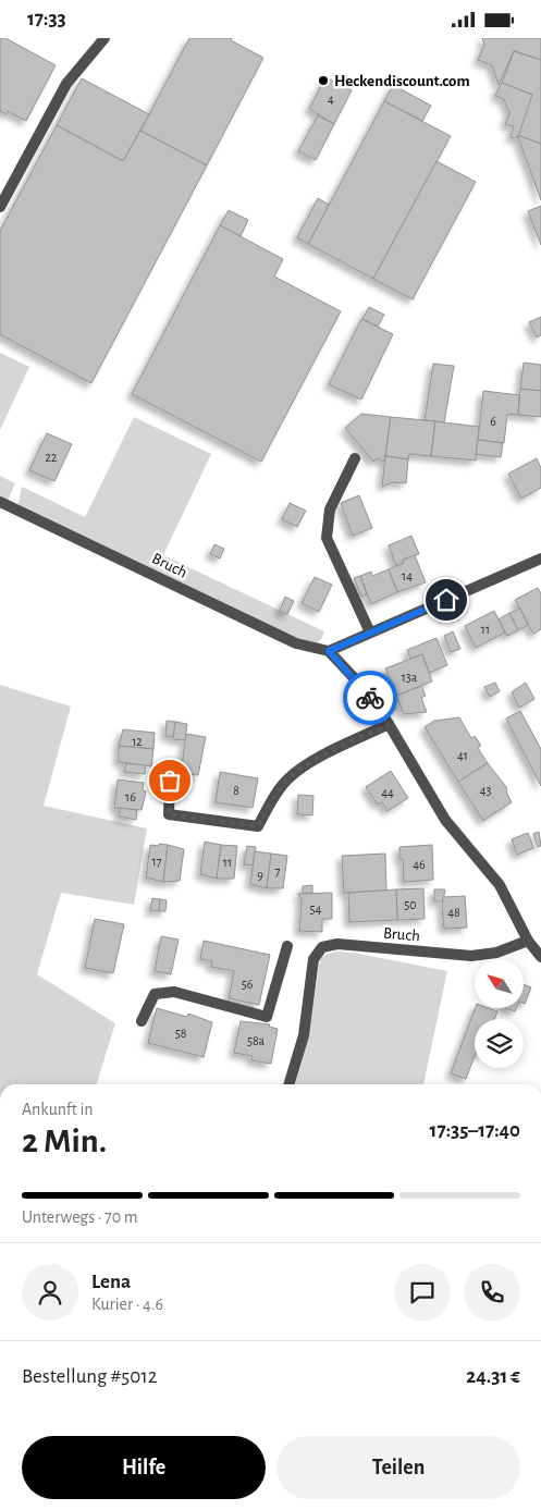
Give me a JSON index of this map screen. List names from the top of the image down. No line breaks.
{"streets":{"street":["Bruch"]},"places":["Heckendiscount.com"],"house_numbers":["4","6","22","14","11","13a","12","41","8","43","44","16","17","11","46","7","9","50","54","48","56","58","58a"],"north":"top left","page":{"status":"17:33","heading":["2 Min.","Ankunft in","17:35–17:40"],"panel":["Lena","Kurier · 4.6","Bestellung #5012","24.31 €"],"bar":"Unterwegs · 70 m","buttons":["Hilfe","Teilen"]}}
